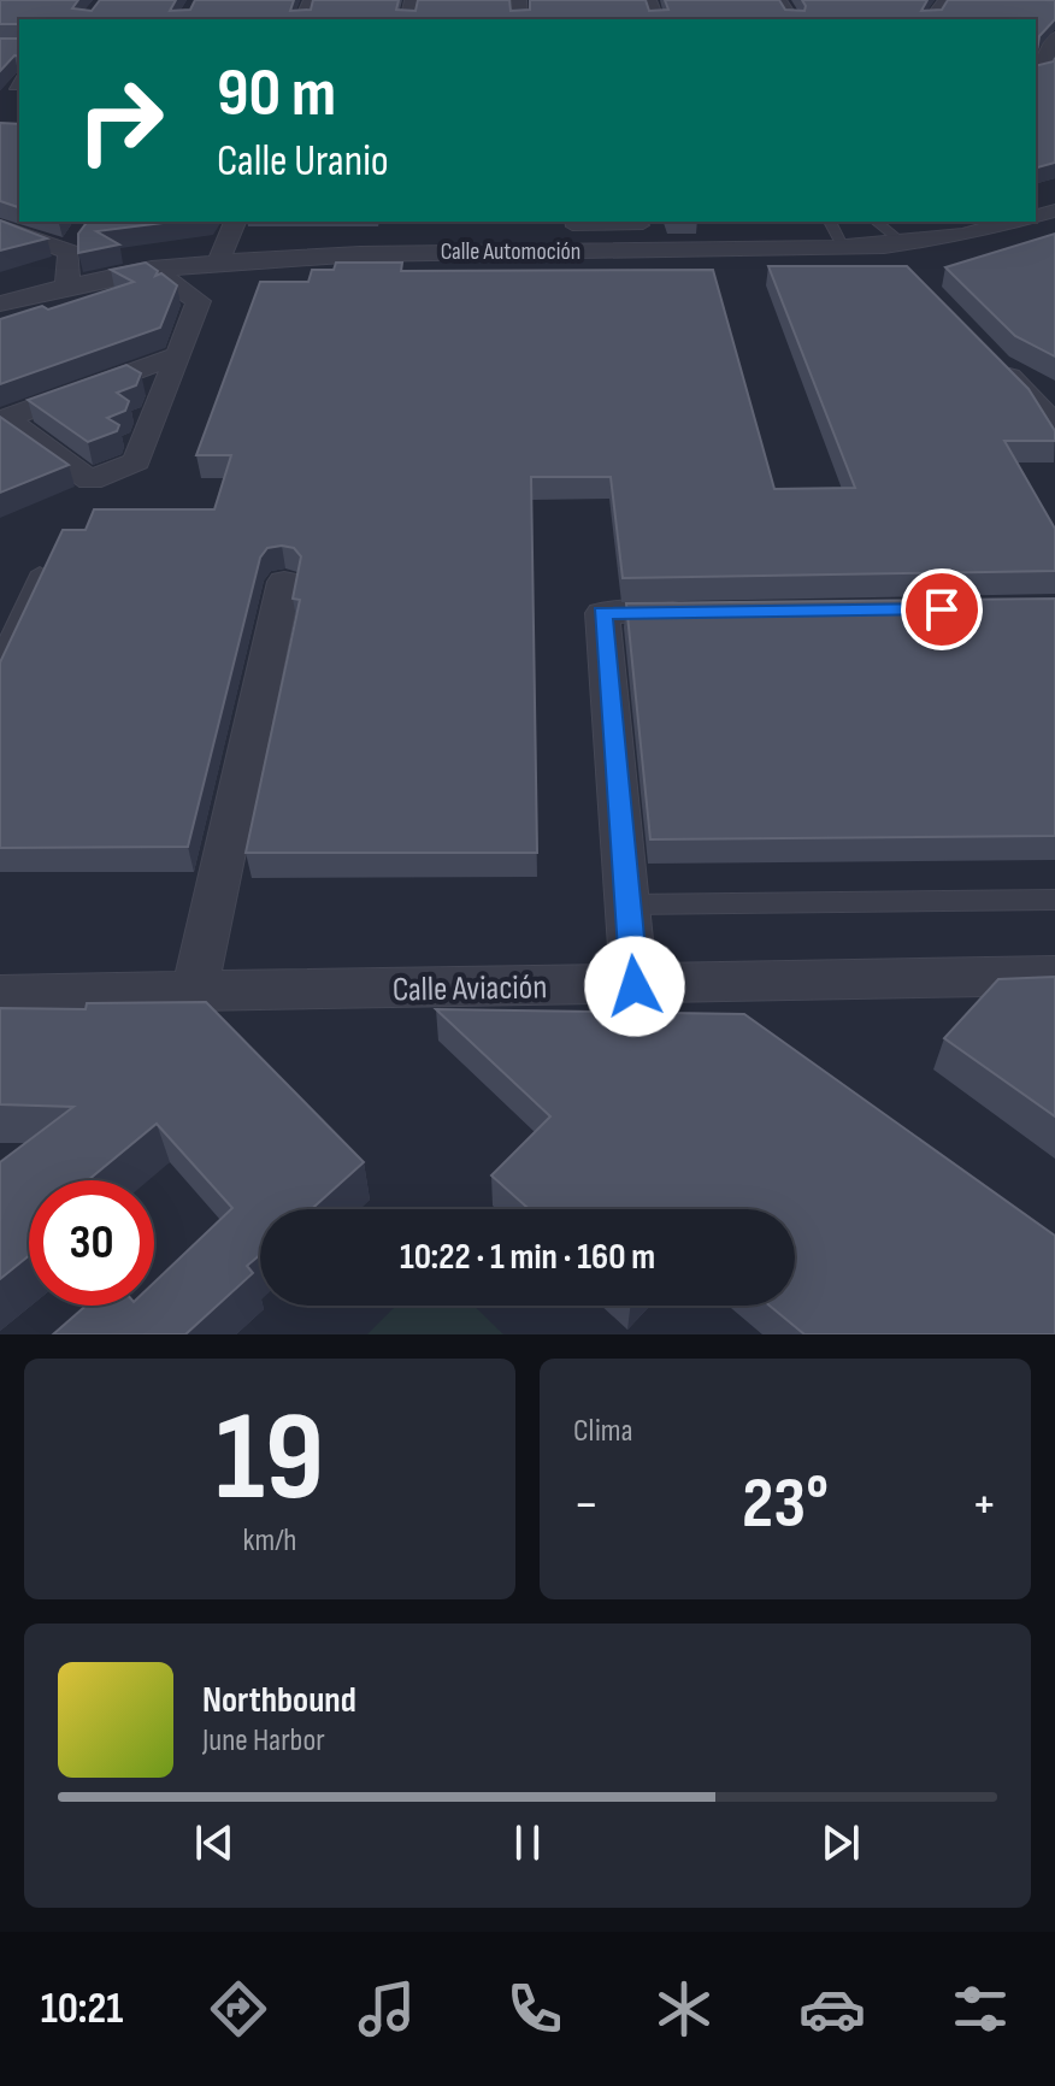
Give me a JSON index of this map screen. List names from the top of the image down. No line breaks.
{"streets":{"street":["Calle Automoción","Calle Aviación"]},"page":{"turn":["90 m","Calle Uranio"],"limit":"30","trip":"10:22 · 1 min · 160 m","tile":[["19","km/h"],"Clima"],"heat":["−","23°","+"],"song":["Northbound","June Harbor"],"tabs":"10:21"}}
